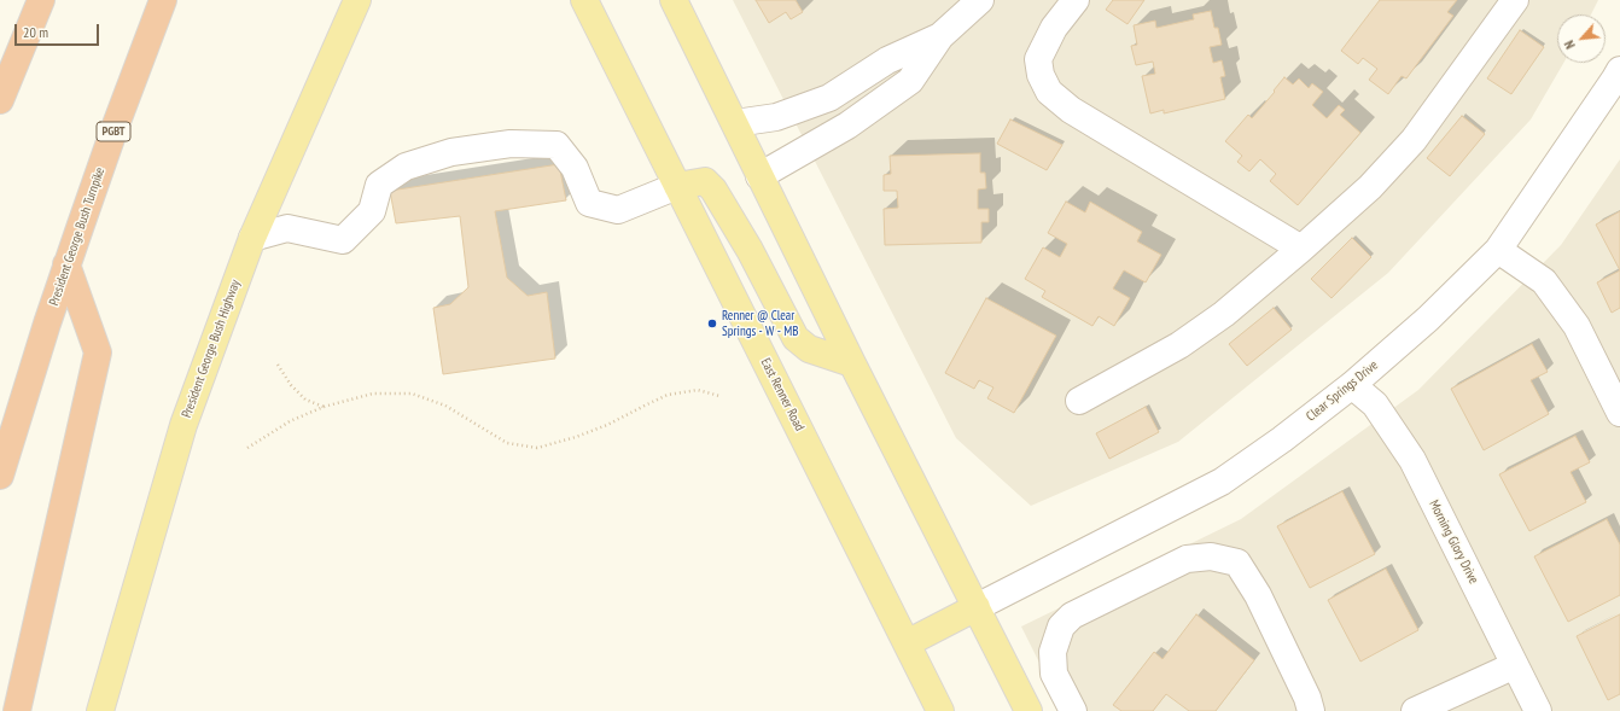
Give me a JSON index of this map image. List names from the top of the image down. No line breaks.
{"streets":{"highway":["PGBT","President George Bush Turnpike"],"main road":["President George Bush Highway","East Renner Road"],"street":["Clear Springs Drive","Morning Glory Drive"]},"crossings":[["Clear Springs Drive","Morning Glory Drive"]],"places":["Renner @ Clear Springs - W - MB"],"scale_bar":"20 m","north":"bottom left"}
